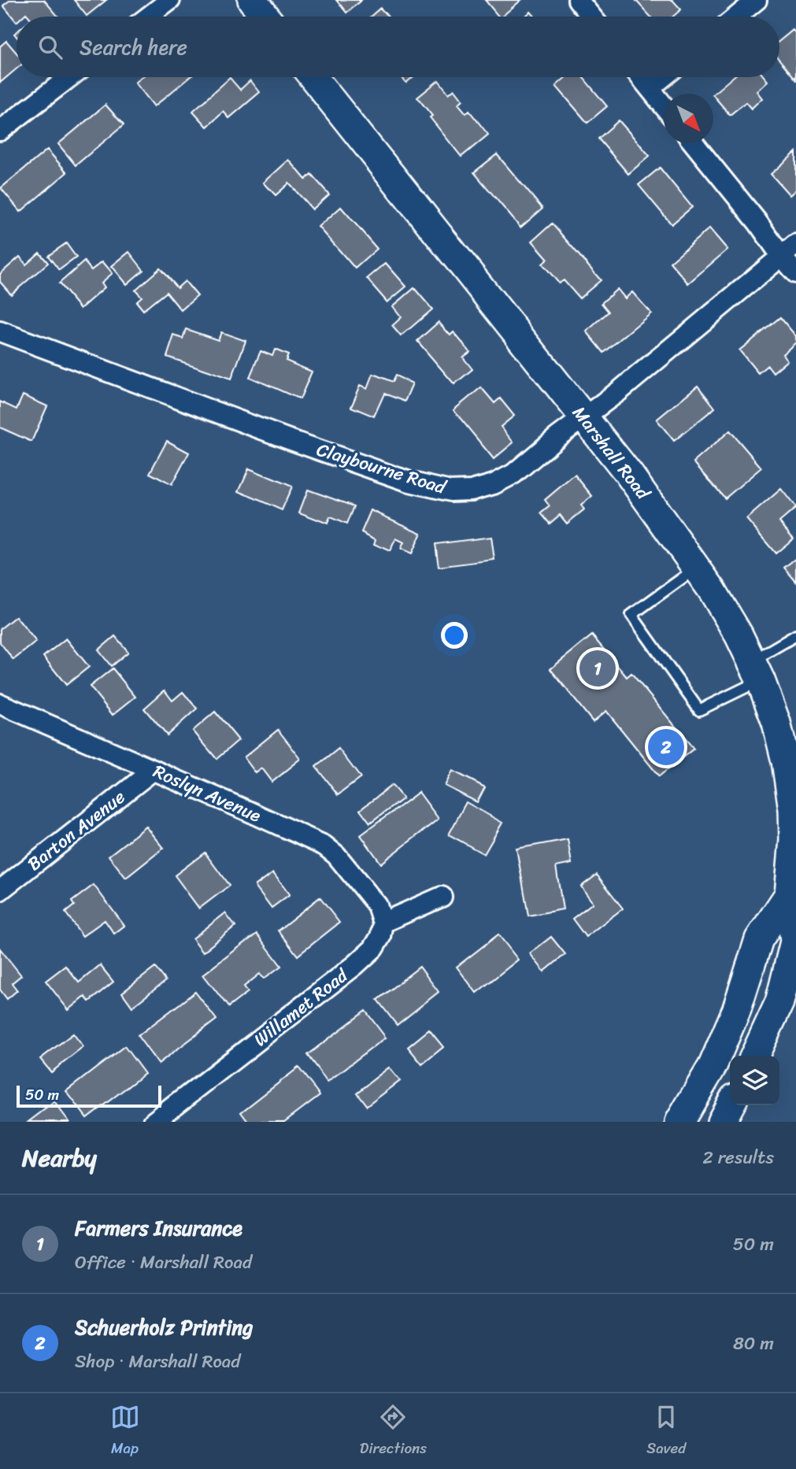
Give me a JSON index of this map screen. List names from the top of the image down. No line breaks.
{"streets":{"street":["Marshall Road","Claybourne Road","Roslyn Avenue","Barton Avenue","Willamet Road"]},"crossings":[["Marshall Road","Claybourne Road"],["Roslyn Avenue","Barton Avenue"],["Roslyn Avenue","Willamet Road"]],"scale_bar":"50 m","north":"bottom right","page":{"search":"Search here","pins":["1","2"],"scale":"50 m","heading":["Nearby","2 results"],"list":[{"mark":"1","name":"Farmers Insurance","note":"Office · Marshall Road","value":"50 m"},{"mark":"2","name":"Schuerholz Printing","note":"Shop · Marshall Road","value":"80 m"}],"nav":["Map","Directions","Saved"]}}
